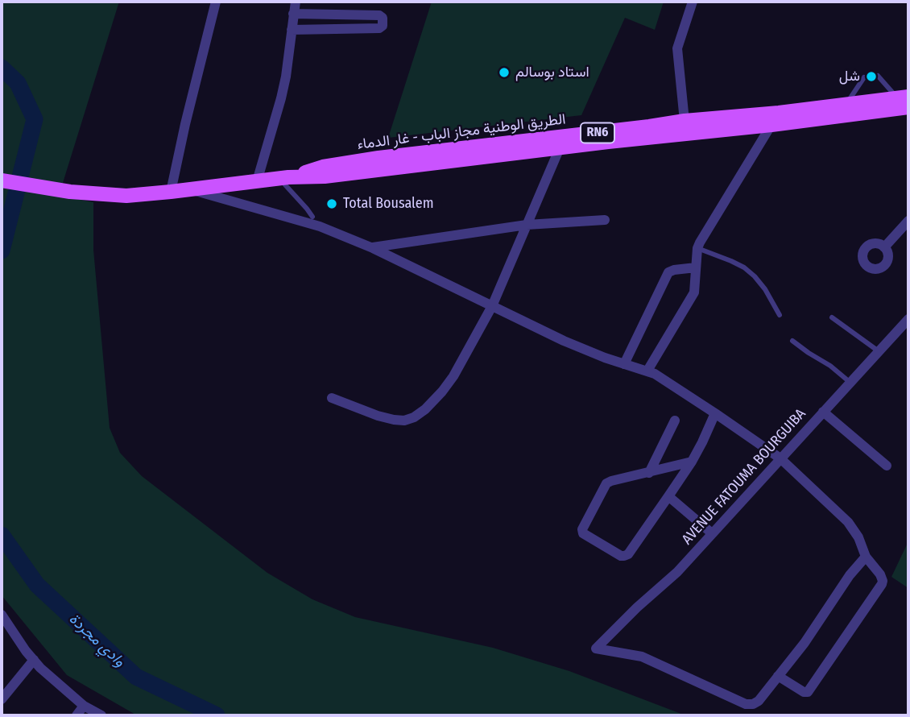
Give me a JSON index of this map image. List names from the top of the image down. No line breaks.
{"streets":{"main road":["الطريق الوطنية مجاز الباب - غار الدماء","RN6"],"street":["AVENUE FATOUMA BOURGUIBA"]},"water":["وادي مجردة"],"places":["استاد بوسالم","شل","Total Bousalem"]}
